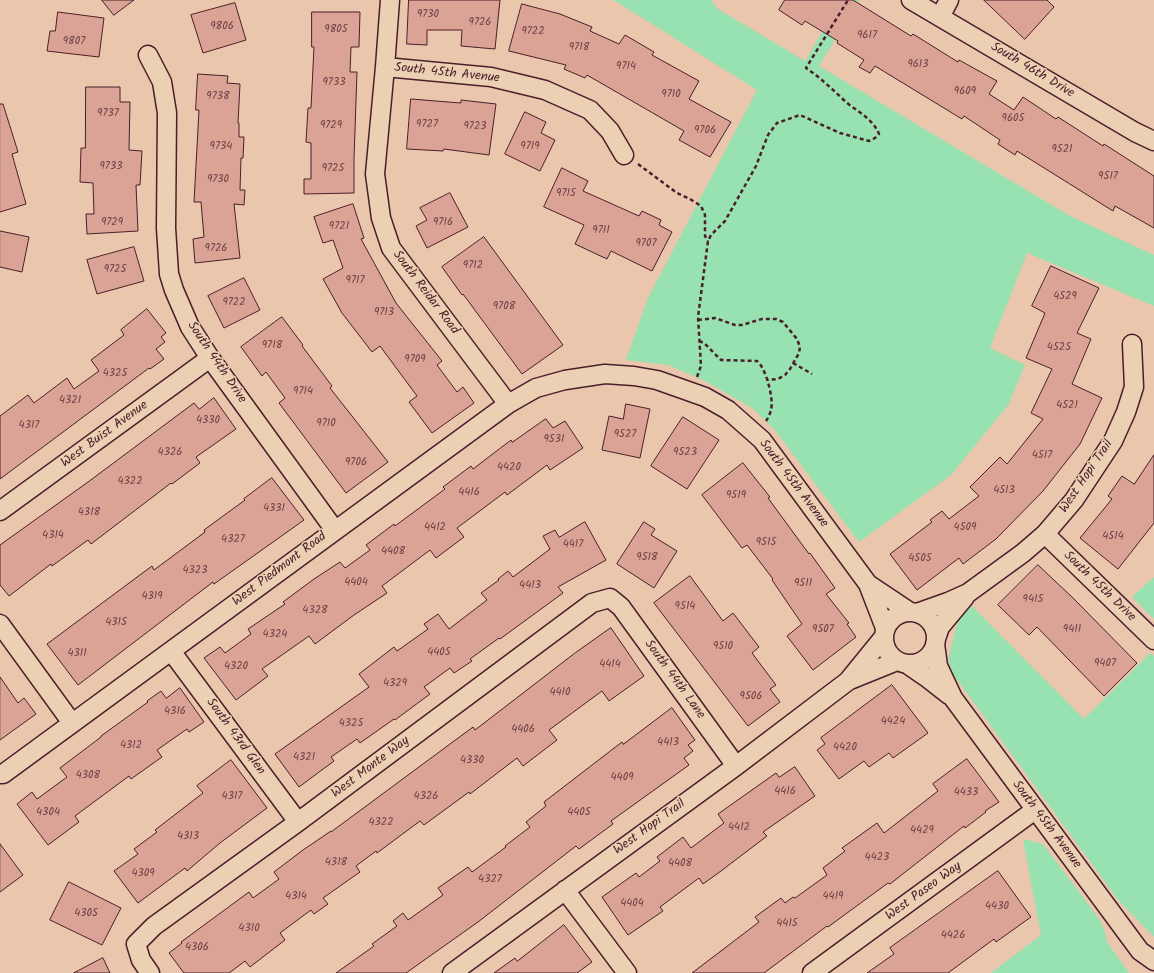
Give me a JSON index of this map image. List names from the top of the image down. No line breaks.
{"streets":{"street":["South 46th Drive","South 45th Avenue","South Reidar Road","South 44th Drive","West Buist Avenue","West Hopi Trail","West Piedmont Road","South 45th Drive","South 44th Lane","South 43rd Glen","West Monte Way","West Paseo Way"]},"crossings":[["South 45th Avenue","South Reidar Road"],["South 45th Avenue","West Hopi Trail"],["South 45th Avenue","West Piedmont Road"],["South 45th Avenue","West Paseo Way"],["South Reidar Road","West Piedmont Road"],["South 44th Drive","West Buist Avenue"],["South 44th Drive","West Piedmont Road"],["West Hopi Trail","South 45th Drive"],["West Hopi Trail","South 44th Lane"],["West Piedmont Road","South 43rd Glen"],["South 44th Lane","West Monte Way"],["South 43rd Glen","West Monte Way"]],"house_numbers":["9730","9726","9806","9805","9722","9617","9807","9718","9613","9714","9733","9609","9710","9738","9737","9605","9727","9729","9723","9706","9734","9719","9521","9733","9725","9517","9730","9715","9729","9716","9721","9711","9707","9726","9712","9725","9717","4529","9722","9708","9713","9718","4525","9709","4325","9714","4321","4521","4330","9710","4317","9527","9531","4326","9523","4517","9706","4420","4322","4513","4416","9519","4331","4318","4412","4509","4314","4514","4327","9515","4417","4408","9518","4505","4323","4404","9511","4413","4319","9415","9514","4328","4315","9507","9411","4324","9510","4405","4311","9407","4414","4320","4329","4410","9506","4316","4424","4325","4406","4413","4312","4420","4321","4330","4308","4409","4416","4433","4317","4326","4304","4405","4322","4412","4429","4313","4423","4318","4408","4309","4327","4314","4419","4404","4430","4305","4415","4310","4426","4306"]}
